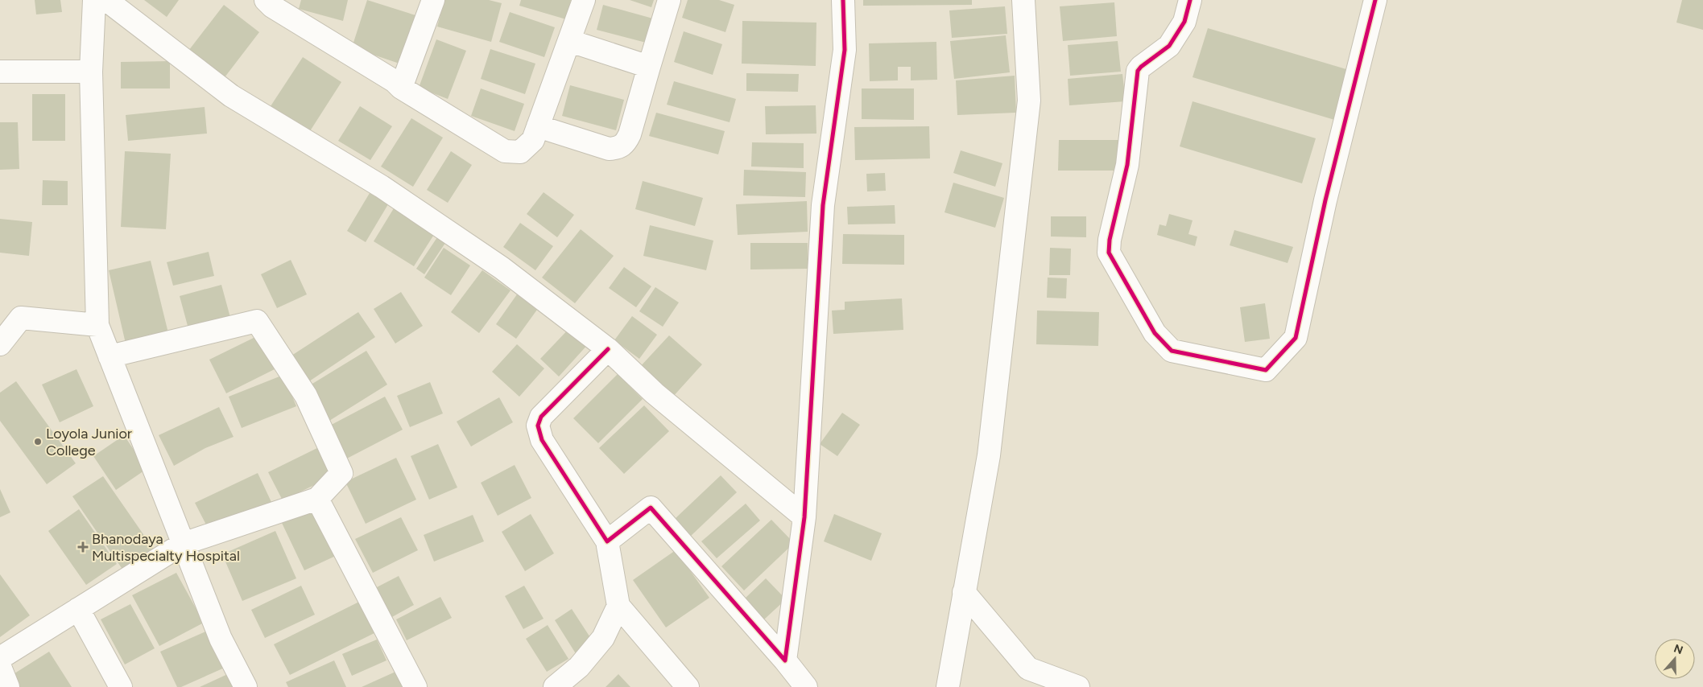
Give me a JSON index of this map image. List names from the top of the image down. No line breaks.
{"places":{"other":["Loyola Junior College"],"health":["Bhanodaya Multispecialty Hospital"]},"north":"top"}
